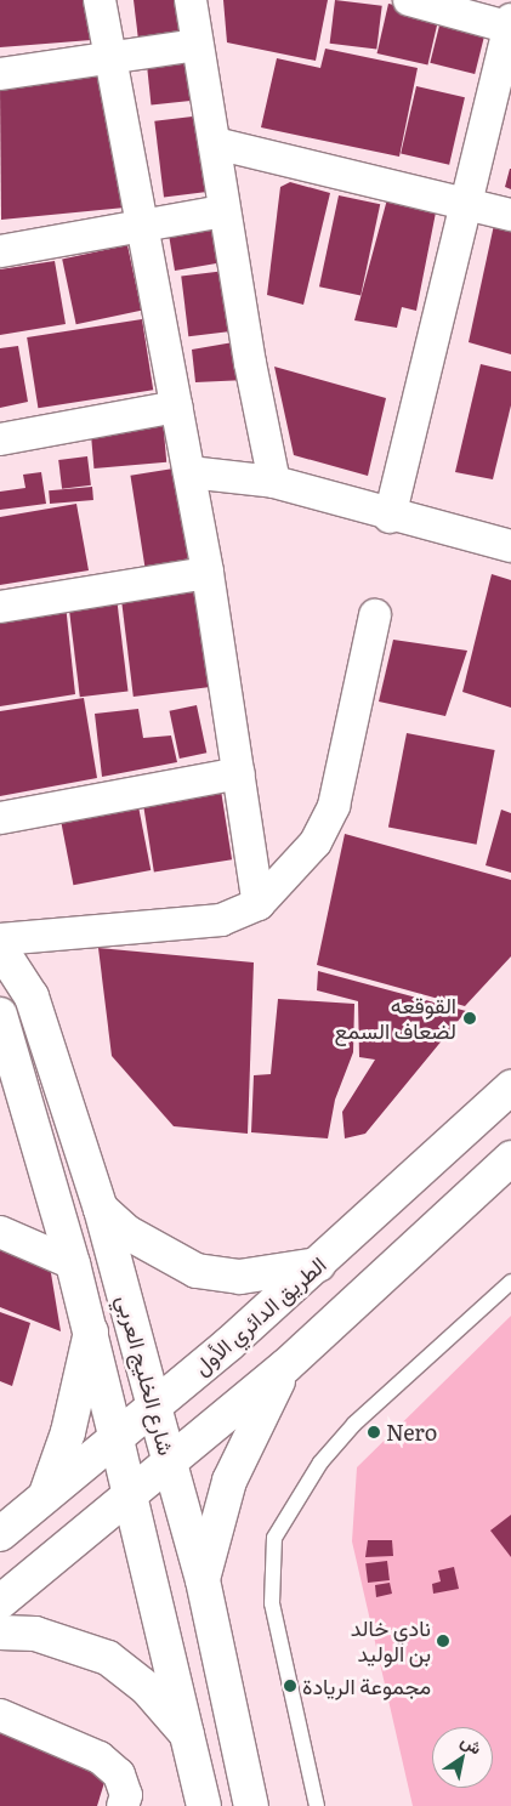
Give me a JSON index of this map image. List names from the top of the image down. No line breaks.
{"streets":{"main road":["الطريق الدائري الأول","شارع الخليج العربي"]},"crossings":[["الطريق الدائري الأول","شارع الخليج العربي"]],"places":["القوقعه لضعاف السمع","Nero","نادي خالد بن الوليد","مجموعة الريادة"],"north":"top right"}
